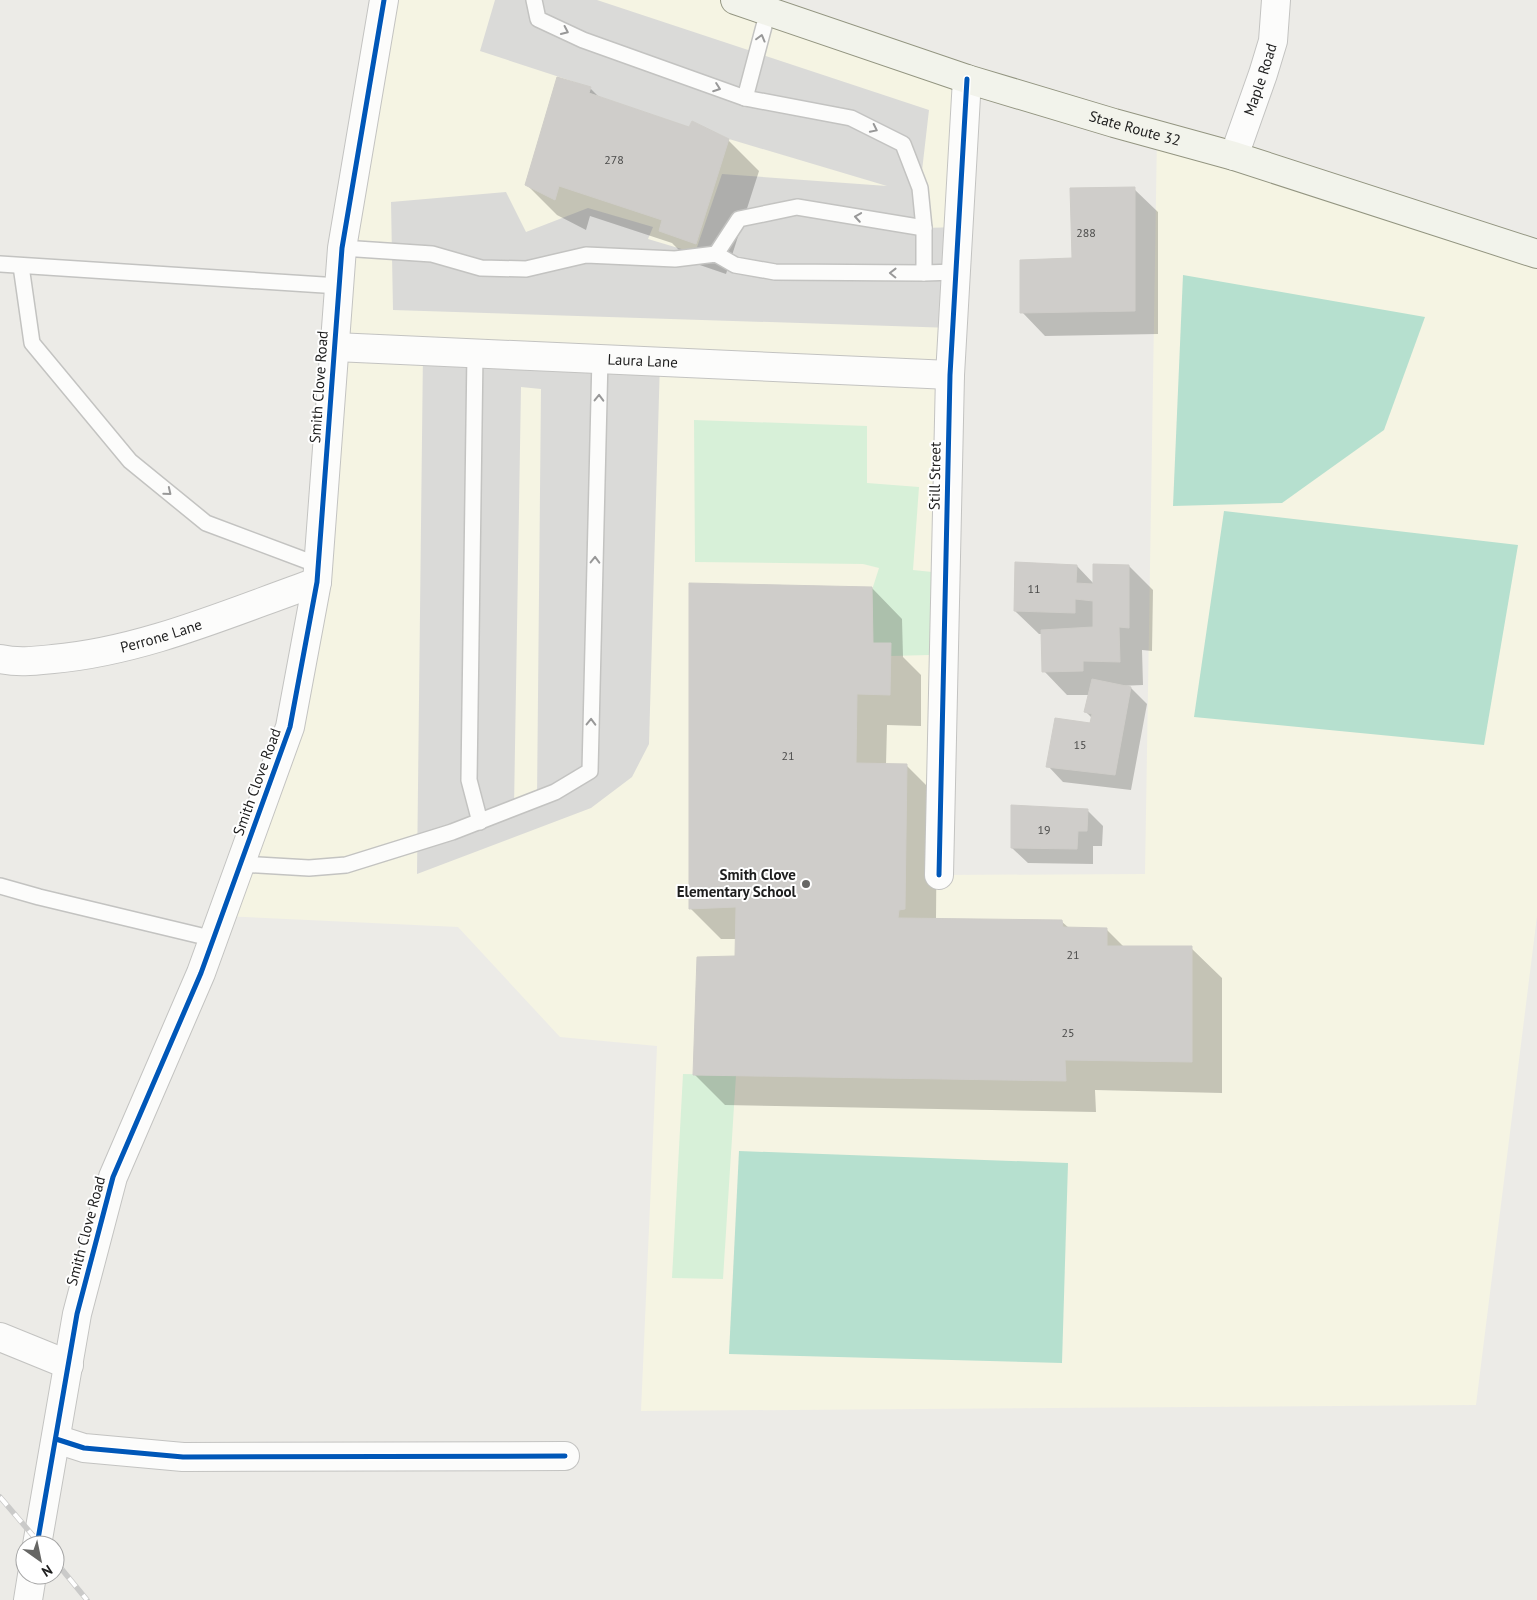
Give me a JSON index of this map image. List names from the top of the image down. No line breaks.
{"streets":{"main road":["State Route 32"],"street":["Maple Road","Laura Lane","Smith Clove Road","Still Street","Perrone Lane"]},"crossings":[["Maple Road","State Route 32"],["State Route 32","Still Street"],["Laura Lane","Smith Clove Road"],["Laura Lane","Still Street"],["Smith Clove Road","Perrone Lane"]],"places":["Smith Clove Elementary School"],"house_numbers":["278","288","11","15","21","19","21","25"],"north":"bottom right"}
